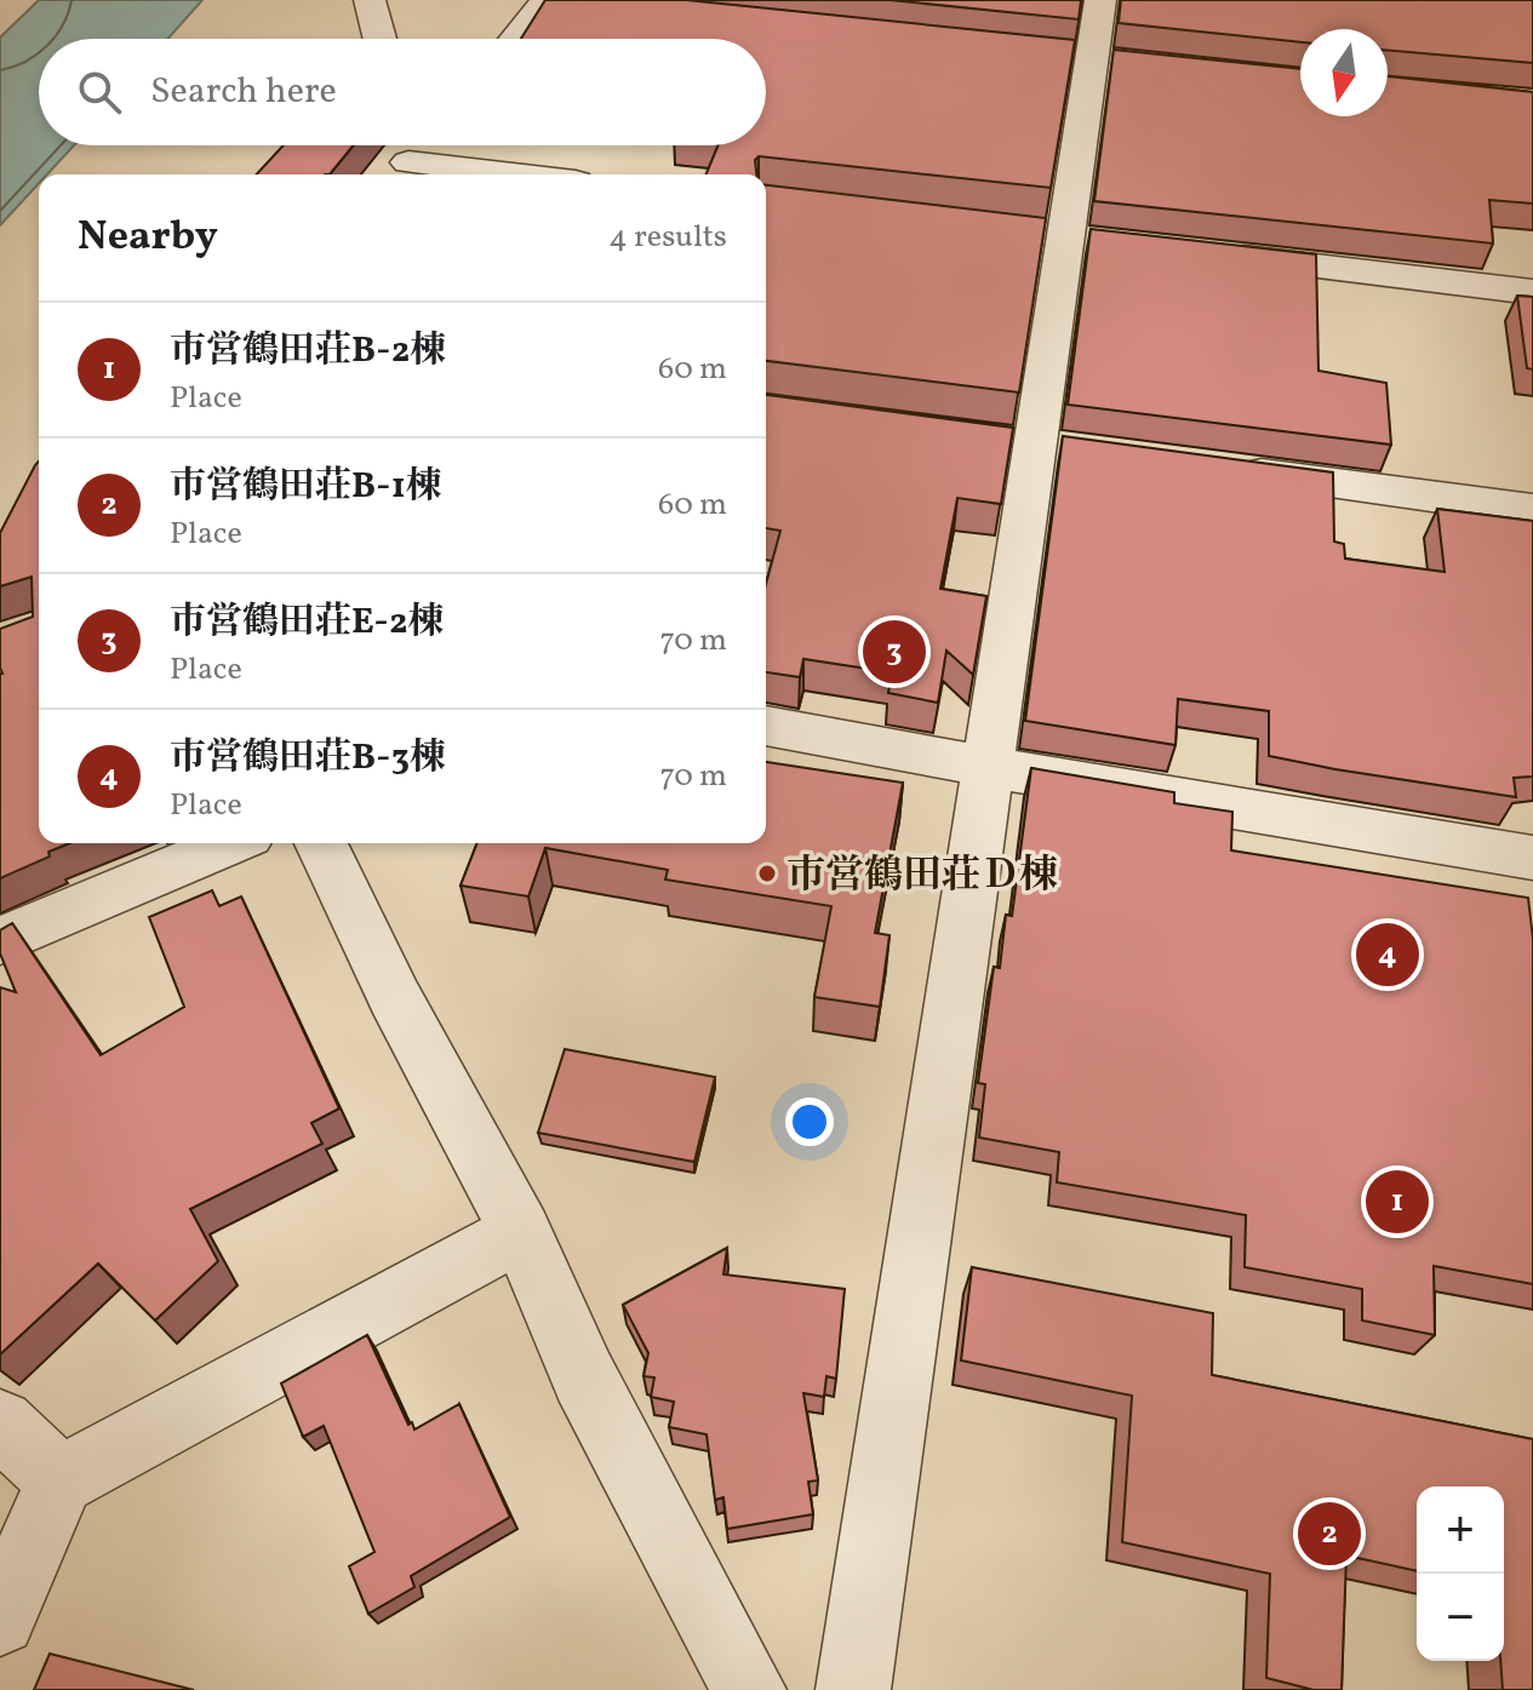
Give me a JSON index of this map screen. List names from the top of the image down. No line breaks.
{"places":["市営鶴田荘Ｄ棟"],"north":"bottom","page":{"search":"Search here","heading":["Nearby","4 results"],"list":[{"mark":"1","name":"市営鶴田荘B-2棟","note":"Place","value":"60 m"},{"mark":"2","name":"市営鶴田荘B-1棟","note":"Place","value":"60 m"},{"mark":"3","name":"市営鶴田荘E-2棟","note":"Place","value":"70 m"},{"mark":"4","name":"市営鶴田荘B-3棟","note":"Place","value":"70 m"}],"pins":["3","4","1","2"],"map_buttons":["+","−"]}}
